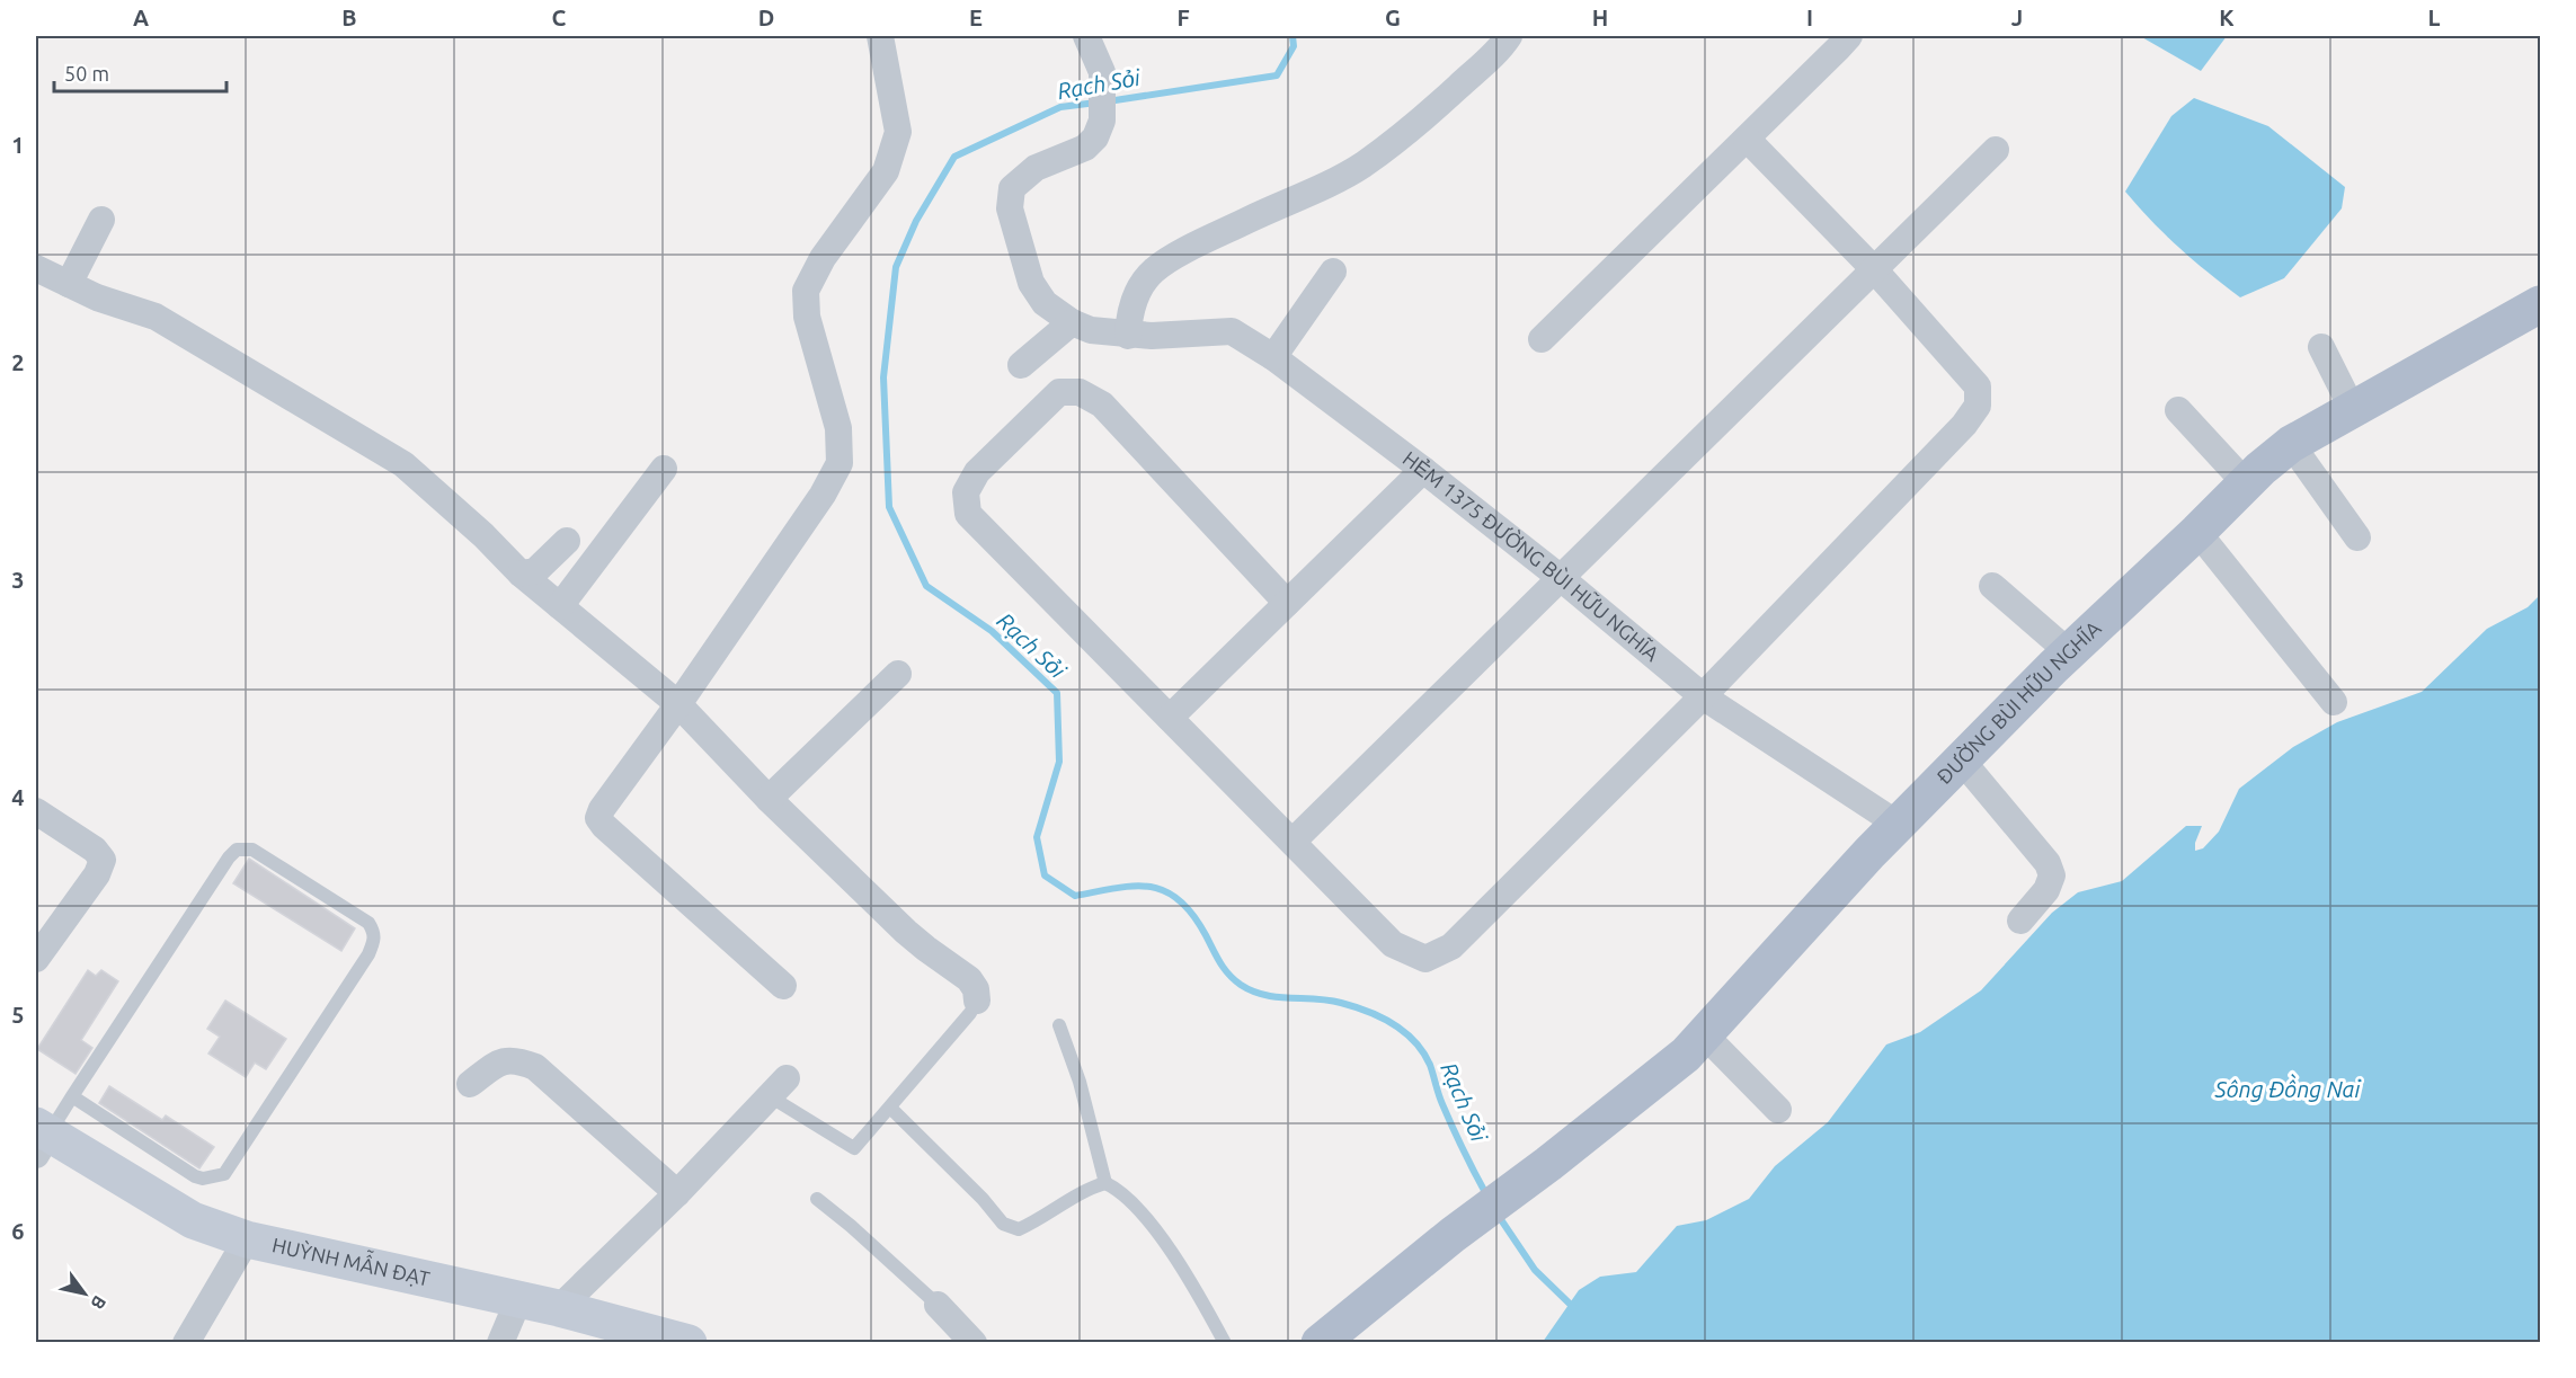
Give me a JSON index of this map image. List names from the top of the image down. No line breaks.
{"streets":{"main road":["ĐƯỜNG BÙI HỮU NGHĨA","HUỲNH MẪN ĐẠT"],"street":["HẺM 1375 ĐƯỜNG BÙI HỮU NGHĨA"]},"crossings":[["HẺM 1375 ĐƯỜNG BÙI HỮU NGHĨA","ĐƯỜNG BÙI HỮU NGHĨA"]],"water":["Rạch Sỏi","Sông Đồng Nai"],"scale_bar":"50 m","north":"bottom right","grid":{"columns":["A","B","C","D","E","F","G","H","I","J","K","L"],"rows":["1","2","3","4","5","6"]}}
